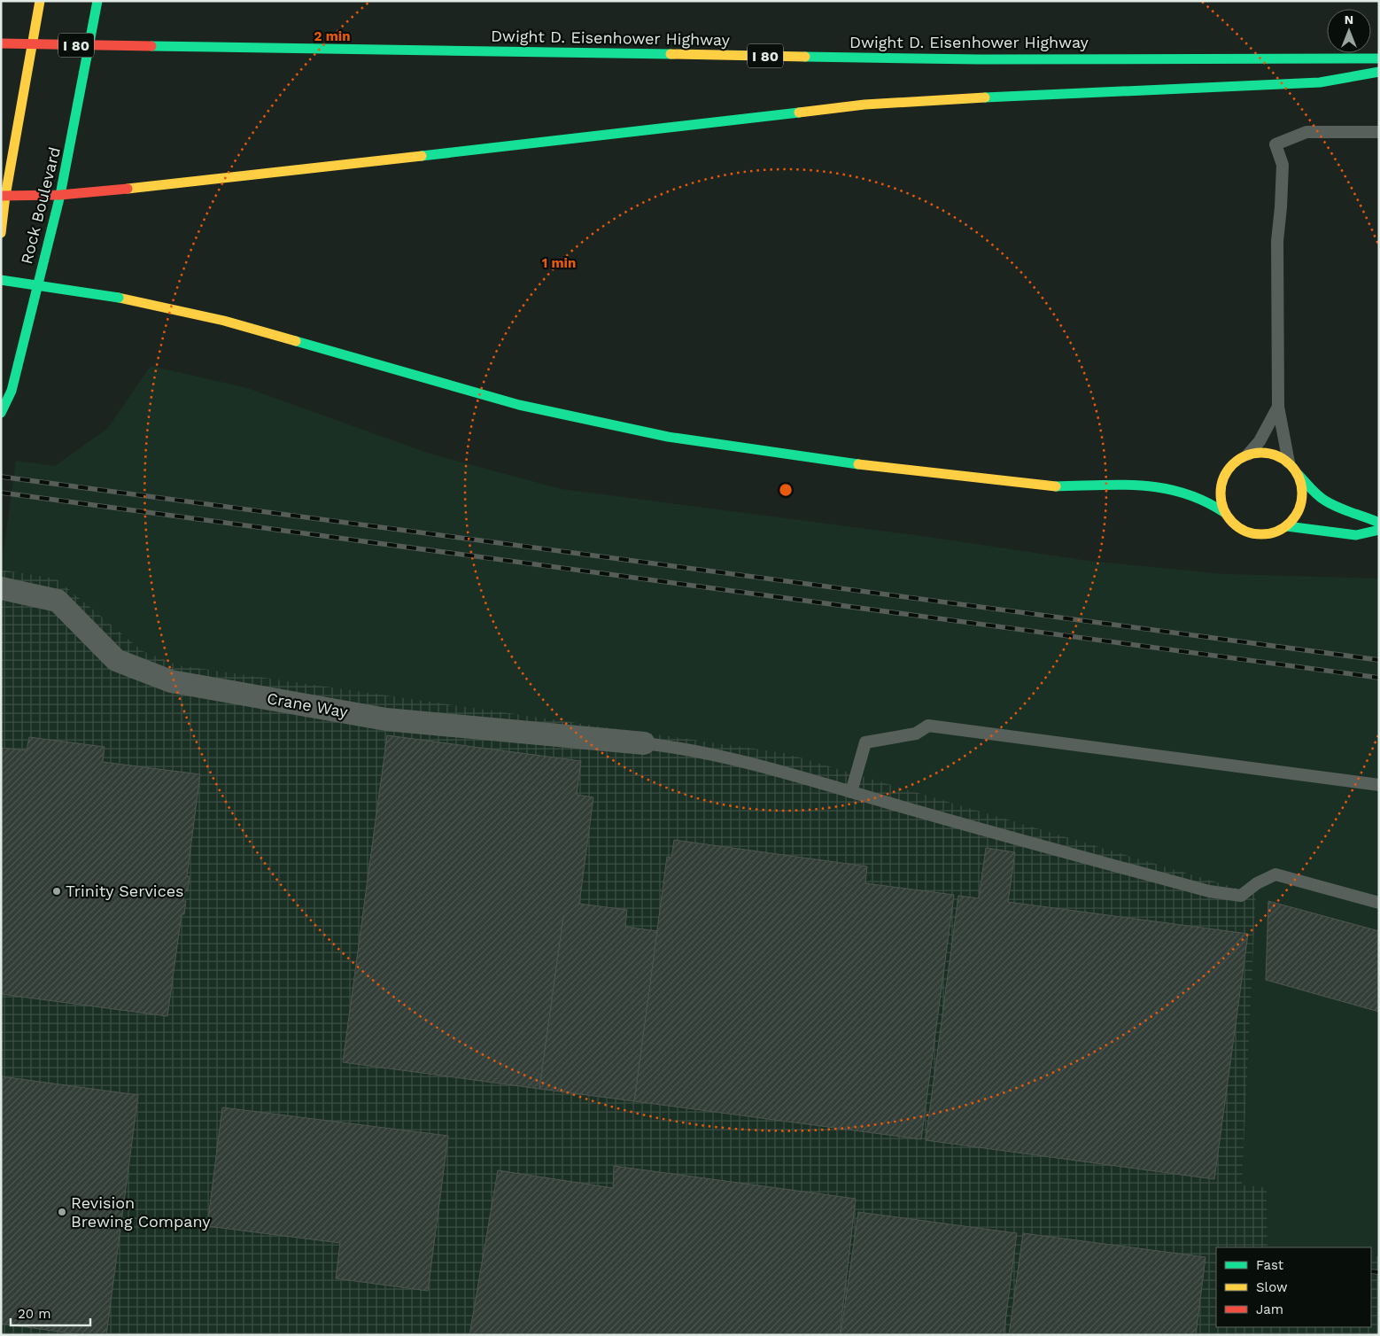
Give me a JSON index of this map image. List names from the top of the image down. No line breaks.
{"streets":{"main road":["Dwight D. Eisenhower Highway","I 80","Rock Boulevard"],"street":["Crane Way"]},"places":["Trinity Services","Revision Brewing Company"],"legend":["Fast","Slow","Jam"],"scale_bar":"20 m","north":"top","rings":["2 min","1 min"]}
